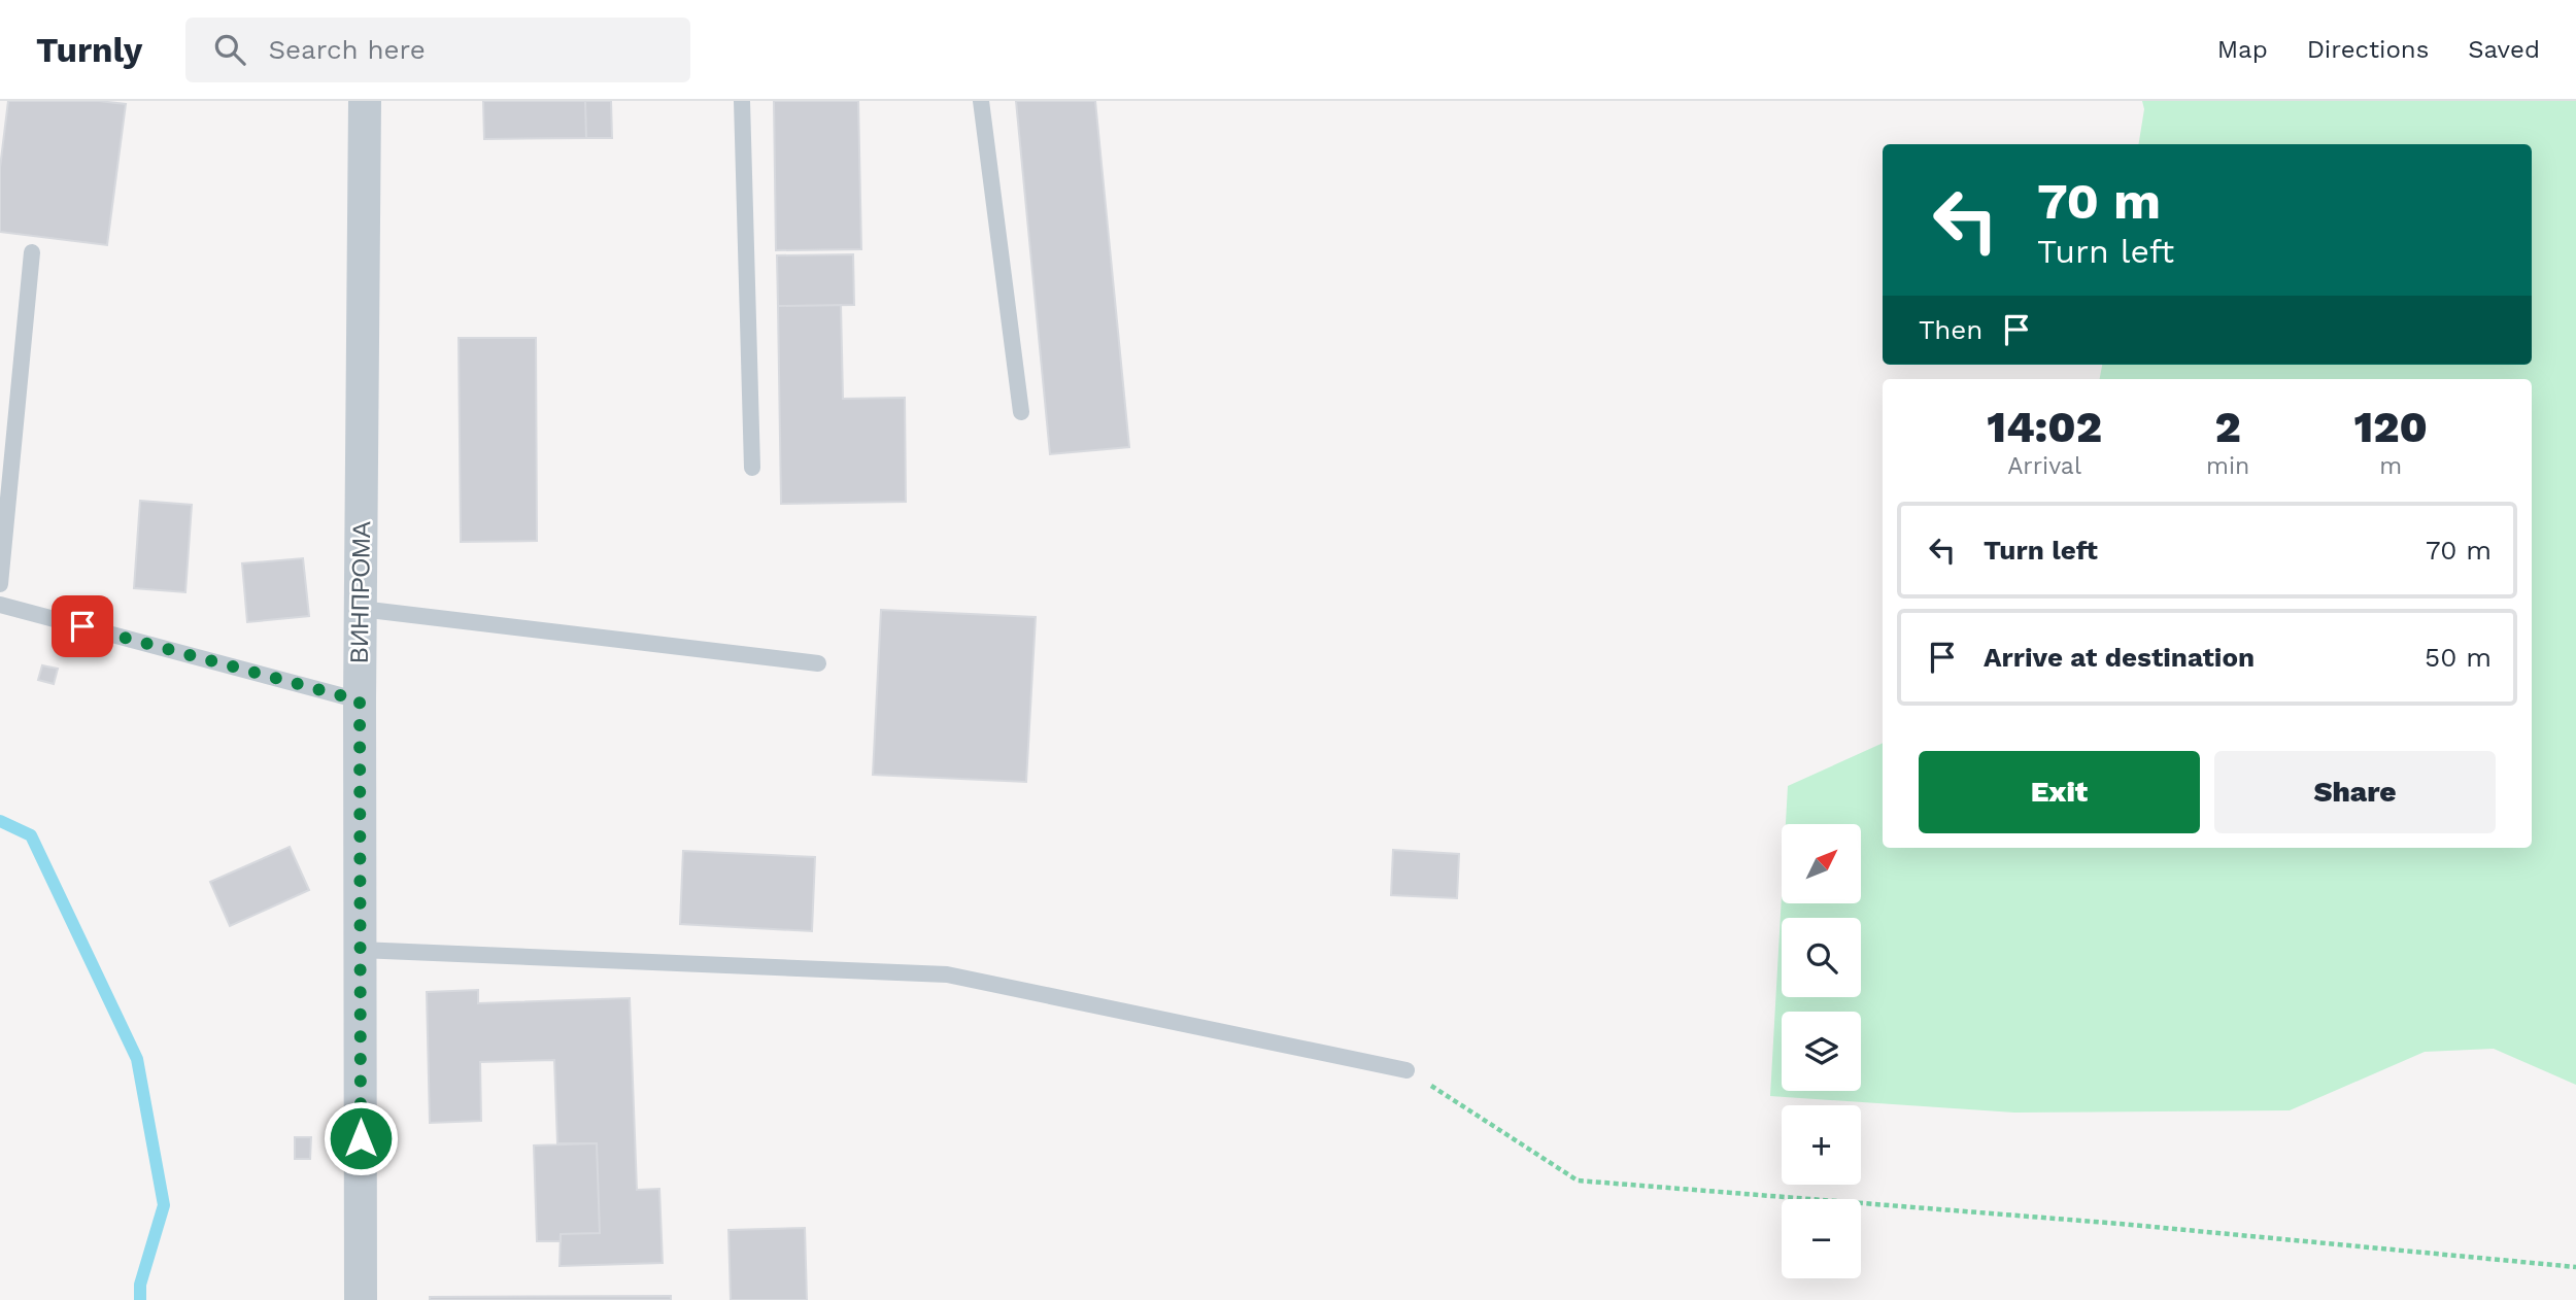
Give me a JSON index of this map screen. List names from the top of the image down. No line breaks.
{"streets":{"street":["ВИНПРОМА"]},"north":"top right","page":{"header":"Turnly","search":"Search here","nav":["Map","Directions","Saved"],"turn":["70 m","Turn left"],"then":"Then","eta":["14:02","Arrival","2","min","120","m"],"list":[{"name":"Turn left","value":"70 m"},{"name":"Arrive at destination","value":"50 m"}],"buttons":["Exit","Share"],"map_buttons":["+","−"]}}
